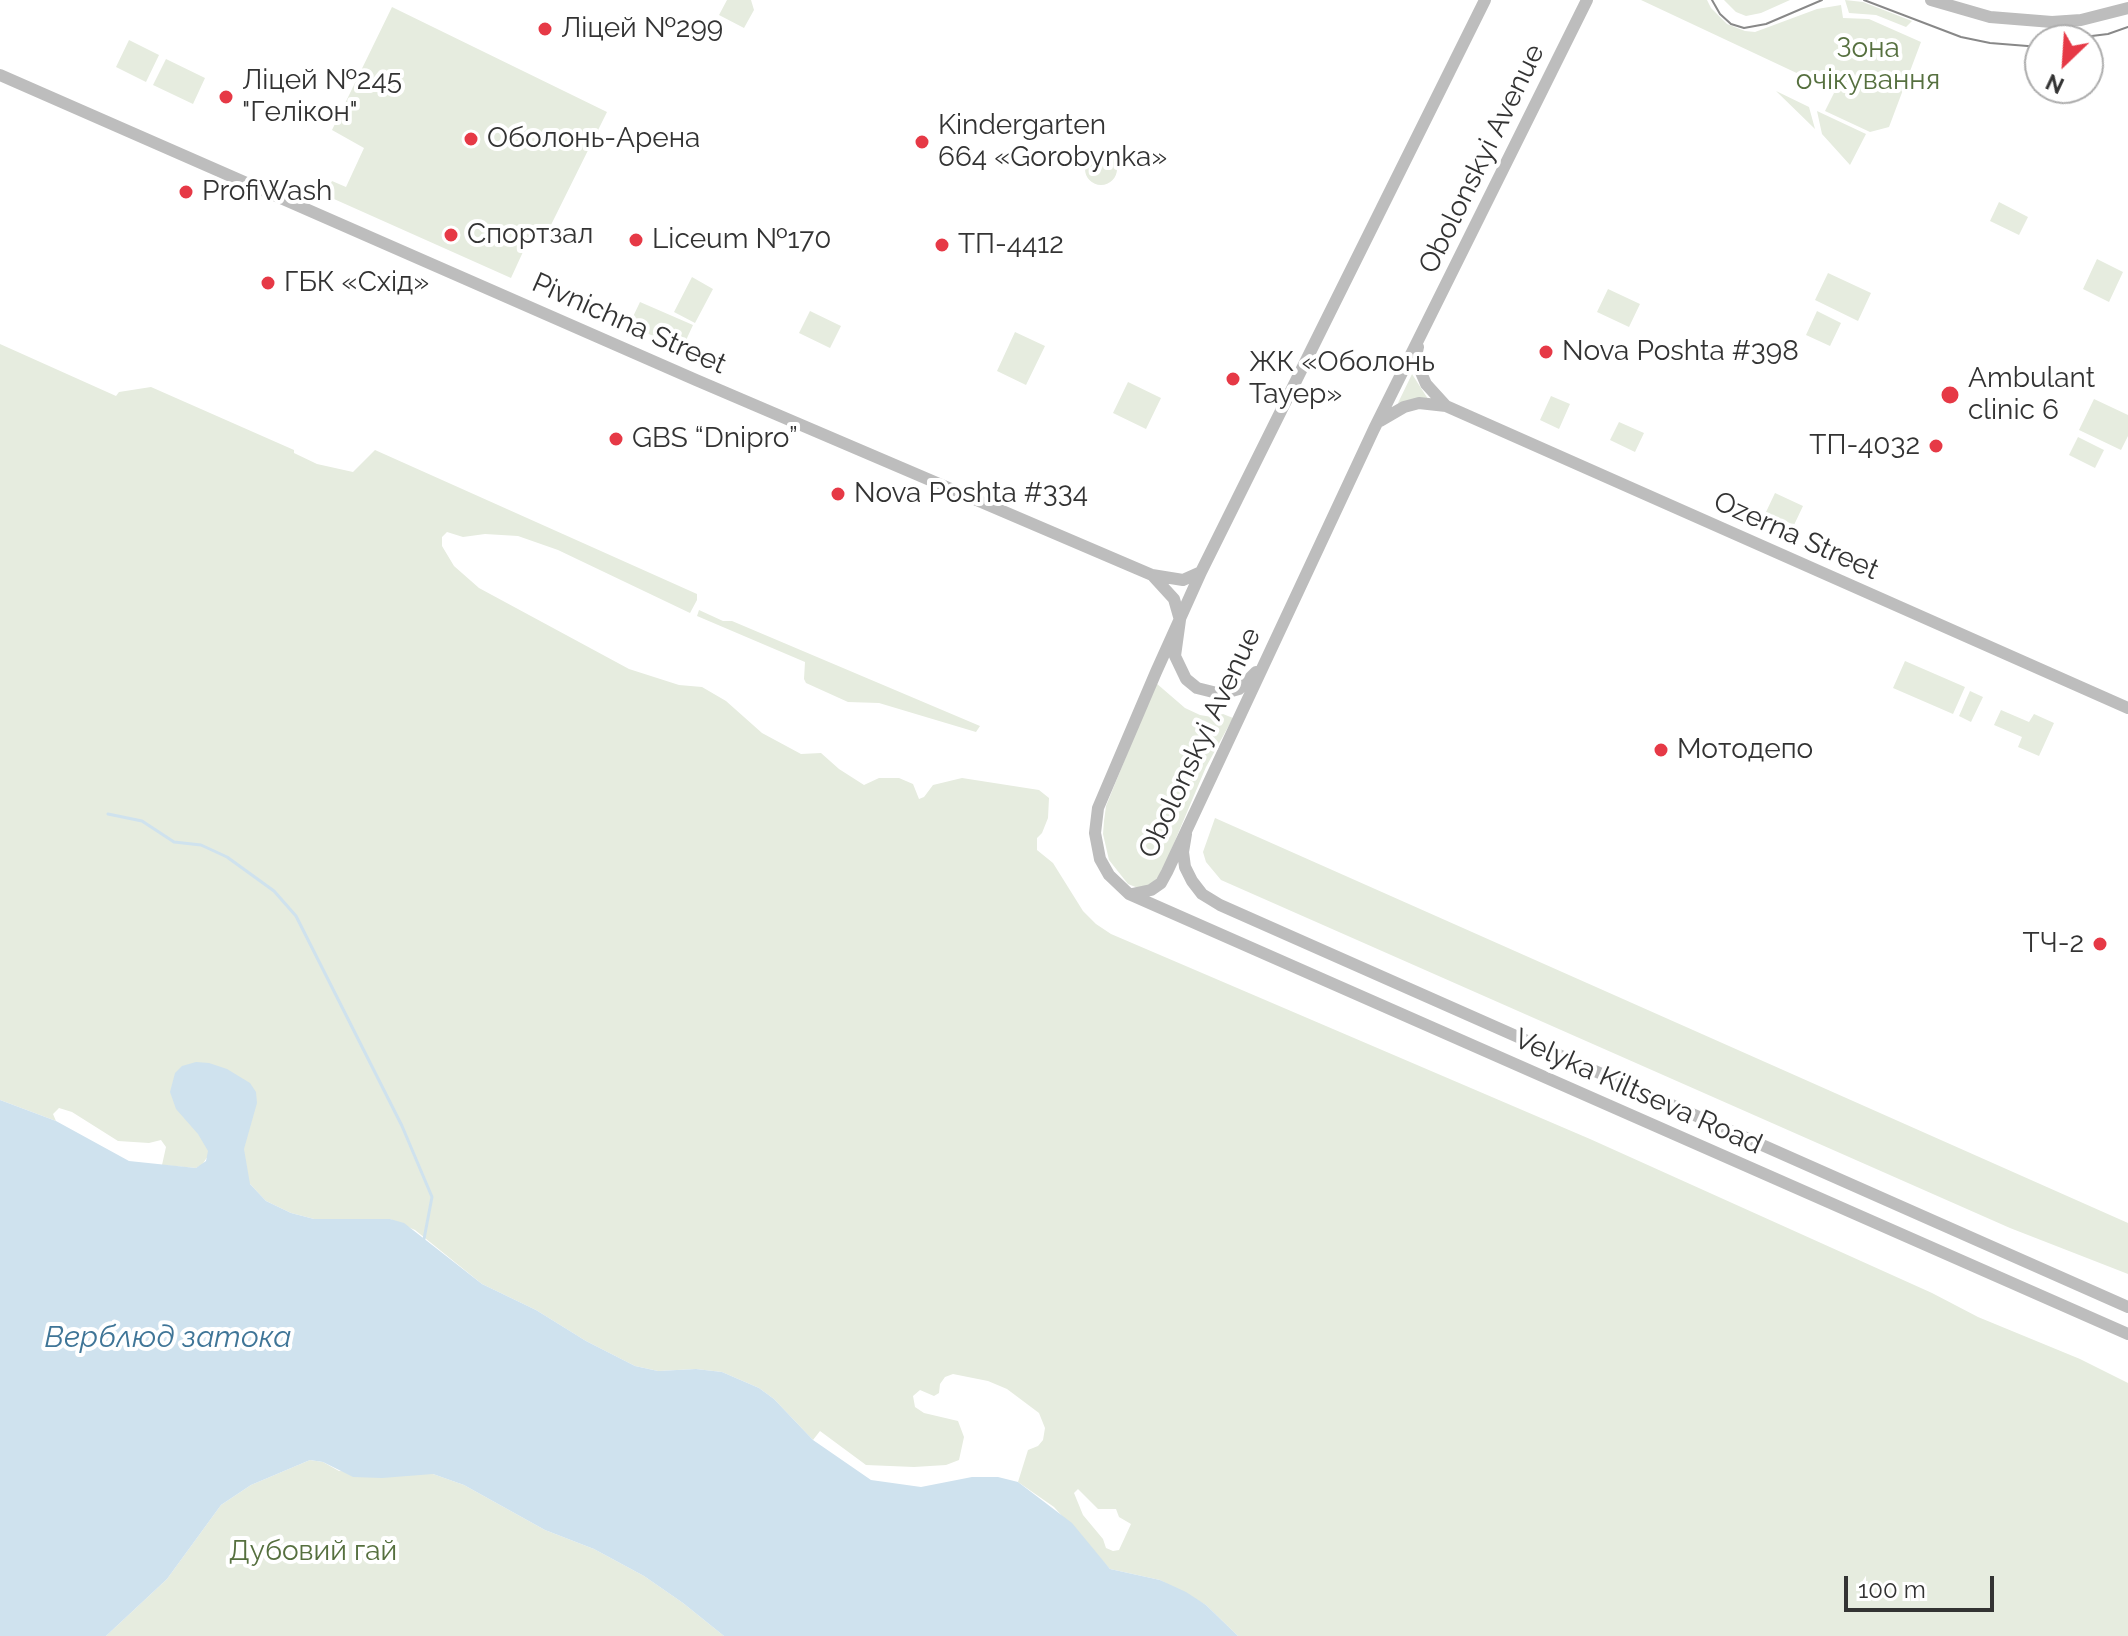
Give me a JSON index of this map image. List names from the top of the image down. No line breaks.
{"streets":{"main road":["Obolonskyi Avenue","Pivnichna Street","Ozerna Street","Velyka Kiltseva Road"]},"crossings":[["Obolonskyi Avenue","Pivnichna Street"],["Obolonskyi Avenue","Velyka Kiltseva Road"]],"water":["Верблюд затока"],"parks":["Зона очікування","Дубовий гай"],"places":["Ліцей №299","Ліцей №245 \"Гелікон\"","Оболонь-Арена","Kindergarten 664 «Gorobynka»","ProfiWash","Спортзал","Liceum №170","ТП-4412","ГБК «Схід»","Nova Poshta #398","ЖК «Оболонь Тауер»","Ambulant clinic 6","GBS “Dnipro”","ТП-4032","Nova Poshta #334","Мотодепо","ТЧ-2"],"scale_bar":"100 m","north":"bottom left"}
